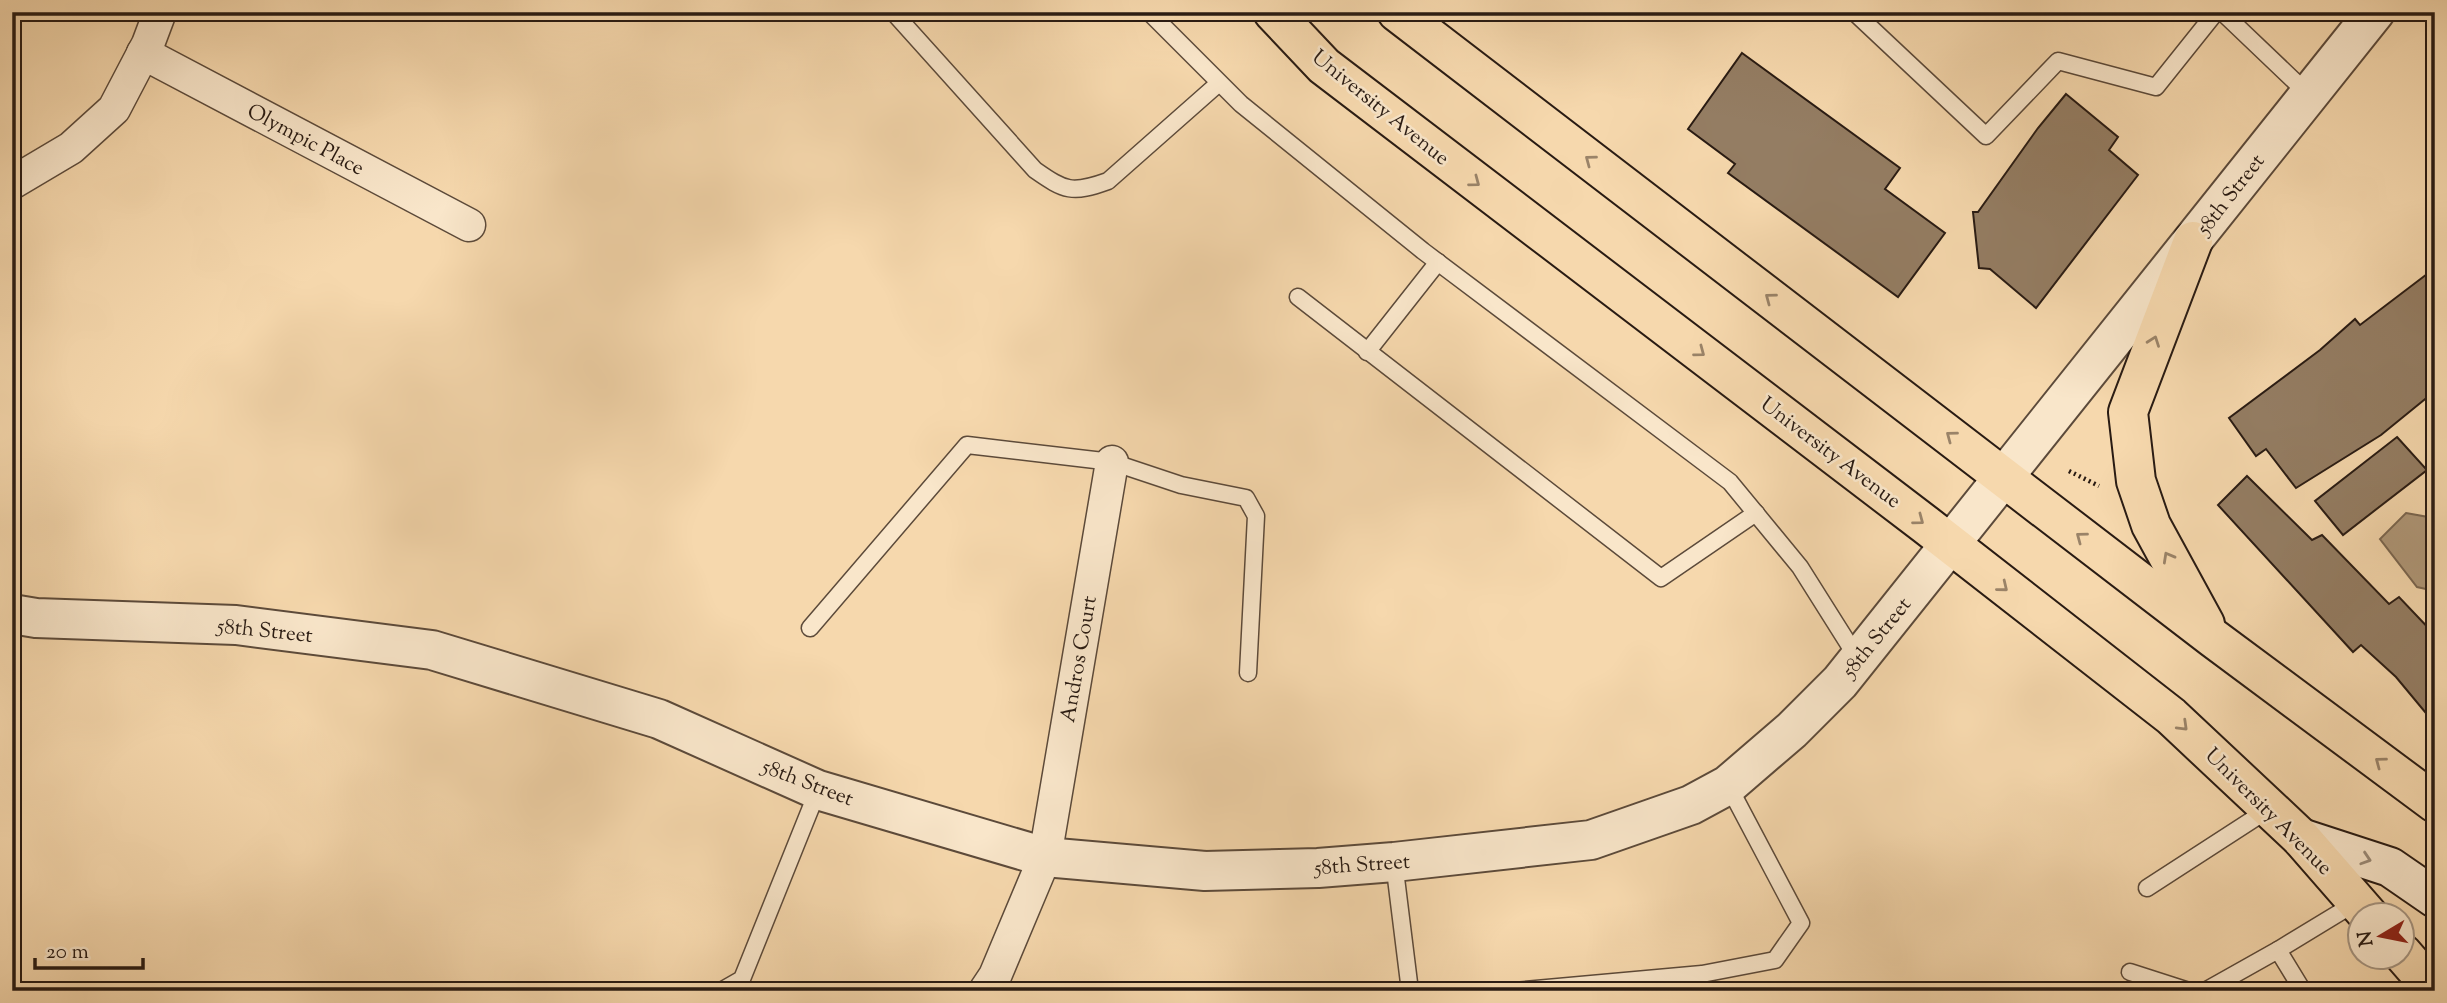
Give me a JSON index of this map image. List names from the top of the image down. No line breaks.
{"streets":{"main road":["University Avenue"],"street":["Olympic Place","58th Street","Andros Court"]},"crossings":[["University Avenue","58th Street"],["58th Street","Andros Court"]],"scale_bar":"20 m","north":"left"}
